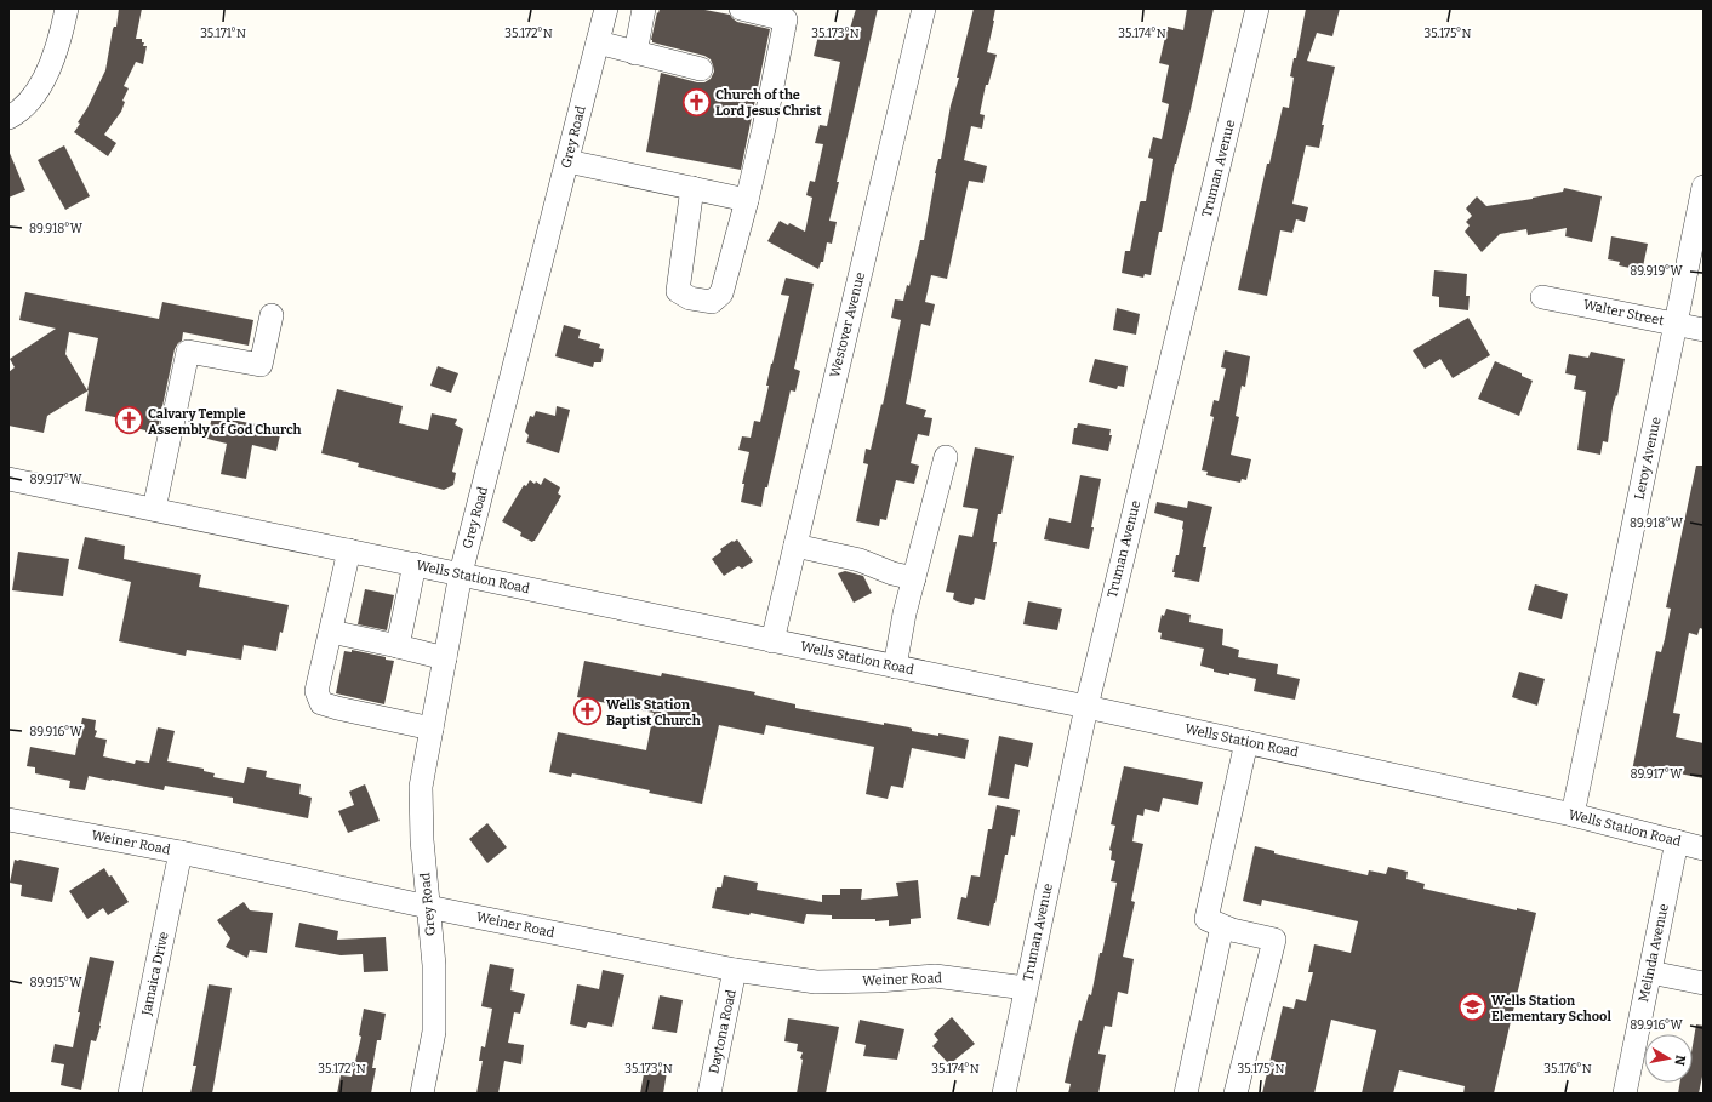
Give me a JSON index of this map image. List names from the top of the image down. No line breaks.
{"streets":{"street":["Grey Road","Truman Avenue","Walter Street","Westover Avenue","Leroy Avenue","Wells Station Road","Weiner Road","Melinda Avenue","Jamaica Drive","Daytona Road"]},"crossings":[["Grey Road","Wells Station Road"],["Grey Road","Weiner Road"],["Truman Avenue","Wells Station Road"],["Truman Avenue","Weiner Road"],["Walter Street","Leroy Avenue"],["Westover Avenue","Wells Station Road"],["Leroy Avenue","Wells Station Road"],["Wells Station Road","Melinda Avenue"],["Weiner Road","Jamaica Drive"],["Weiner Road","Daytona Road"]],"places":{"church":["Church of the Lord Jesus Christ","Calvary Temple Assembly of God Church","Wells Station Baptist Church"],"school or university":["Wells Station Elementary School"]},"north":"right","coordinates":["35.171°N","35.172°N","35.173°N","35.174°N","35.175°N","89.918°W","89.919°W","89.917°W","89.916°W","89.915°W","35.176°N"]}
